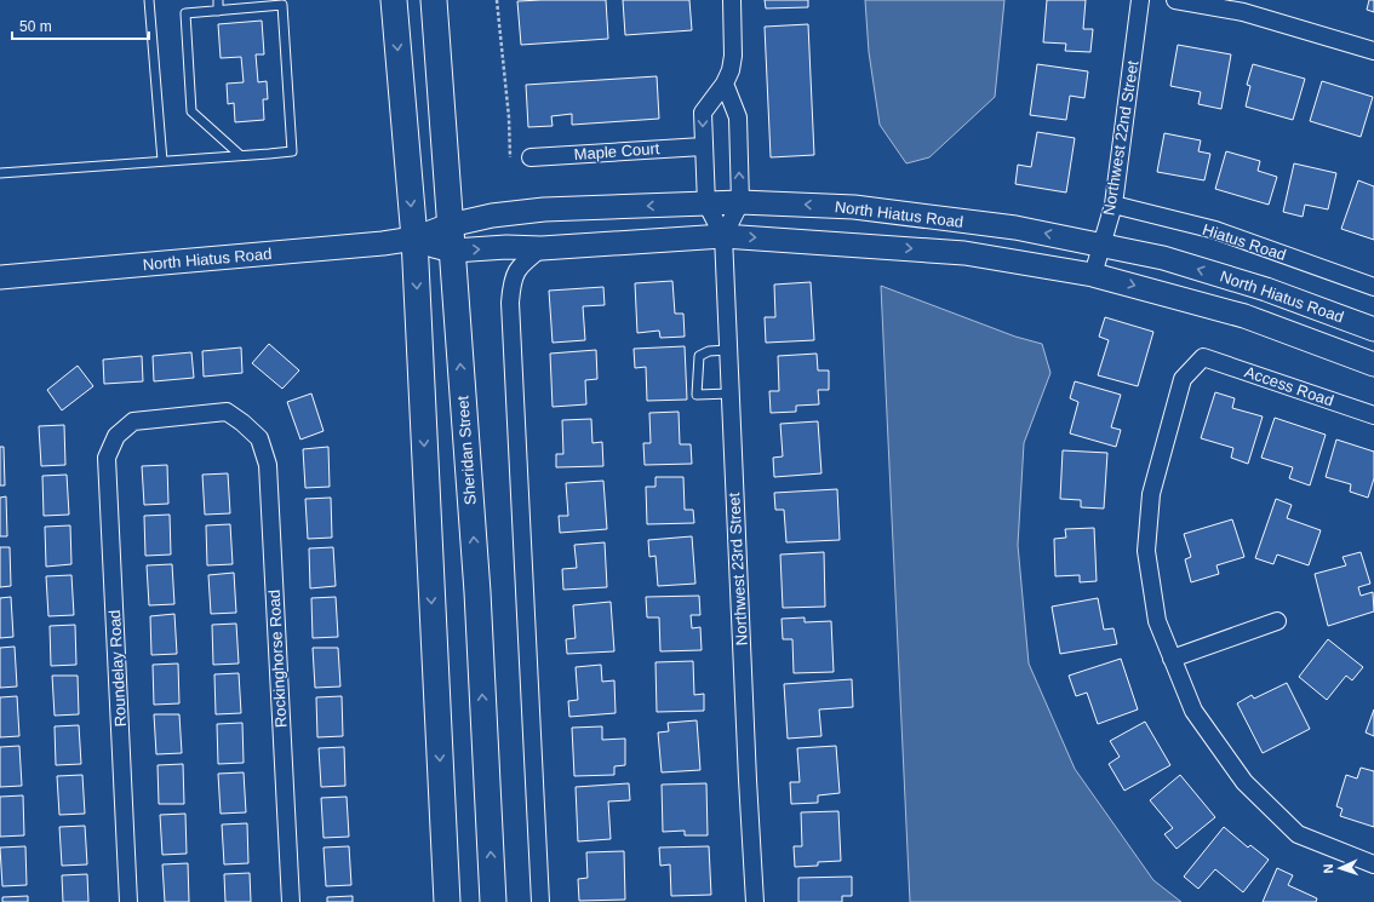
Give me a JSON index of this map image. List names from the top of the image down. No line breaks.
{"streets":{"main road":["North Hiatus Road","Sheridan Street"],"street":["Northwest 22nd Street","Maple Court","Hiatus Road","Access Road","Northwest 23rd Street","Rockinghorse Road","Roundelay Road"]},"crossings":[["Northwest 22nd Street","North Hiatus Road"],["Northwest 22nd Street","Hiatus Road"],["North Hiatus Road","Sheridan Street"],["North Hiatus Road","Northwest 23rd Street"],["Rockinghorse Road","Roundelay Road"]],"scale_bar":"50 m","north":"left"}
